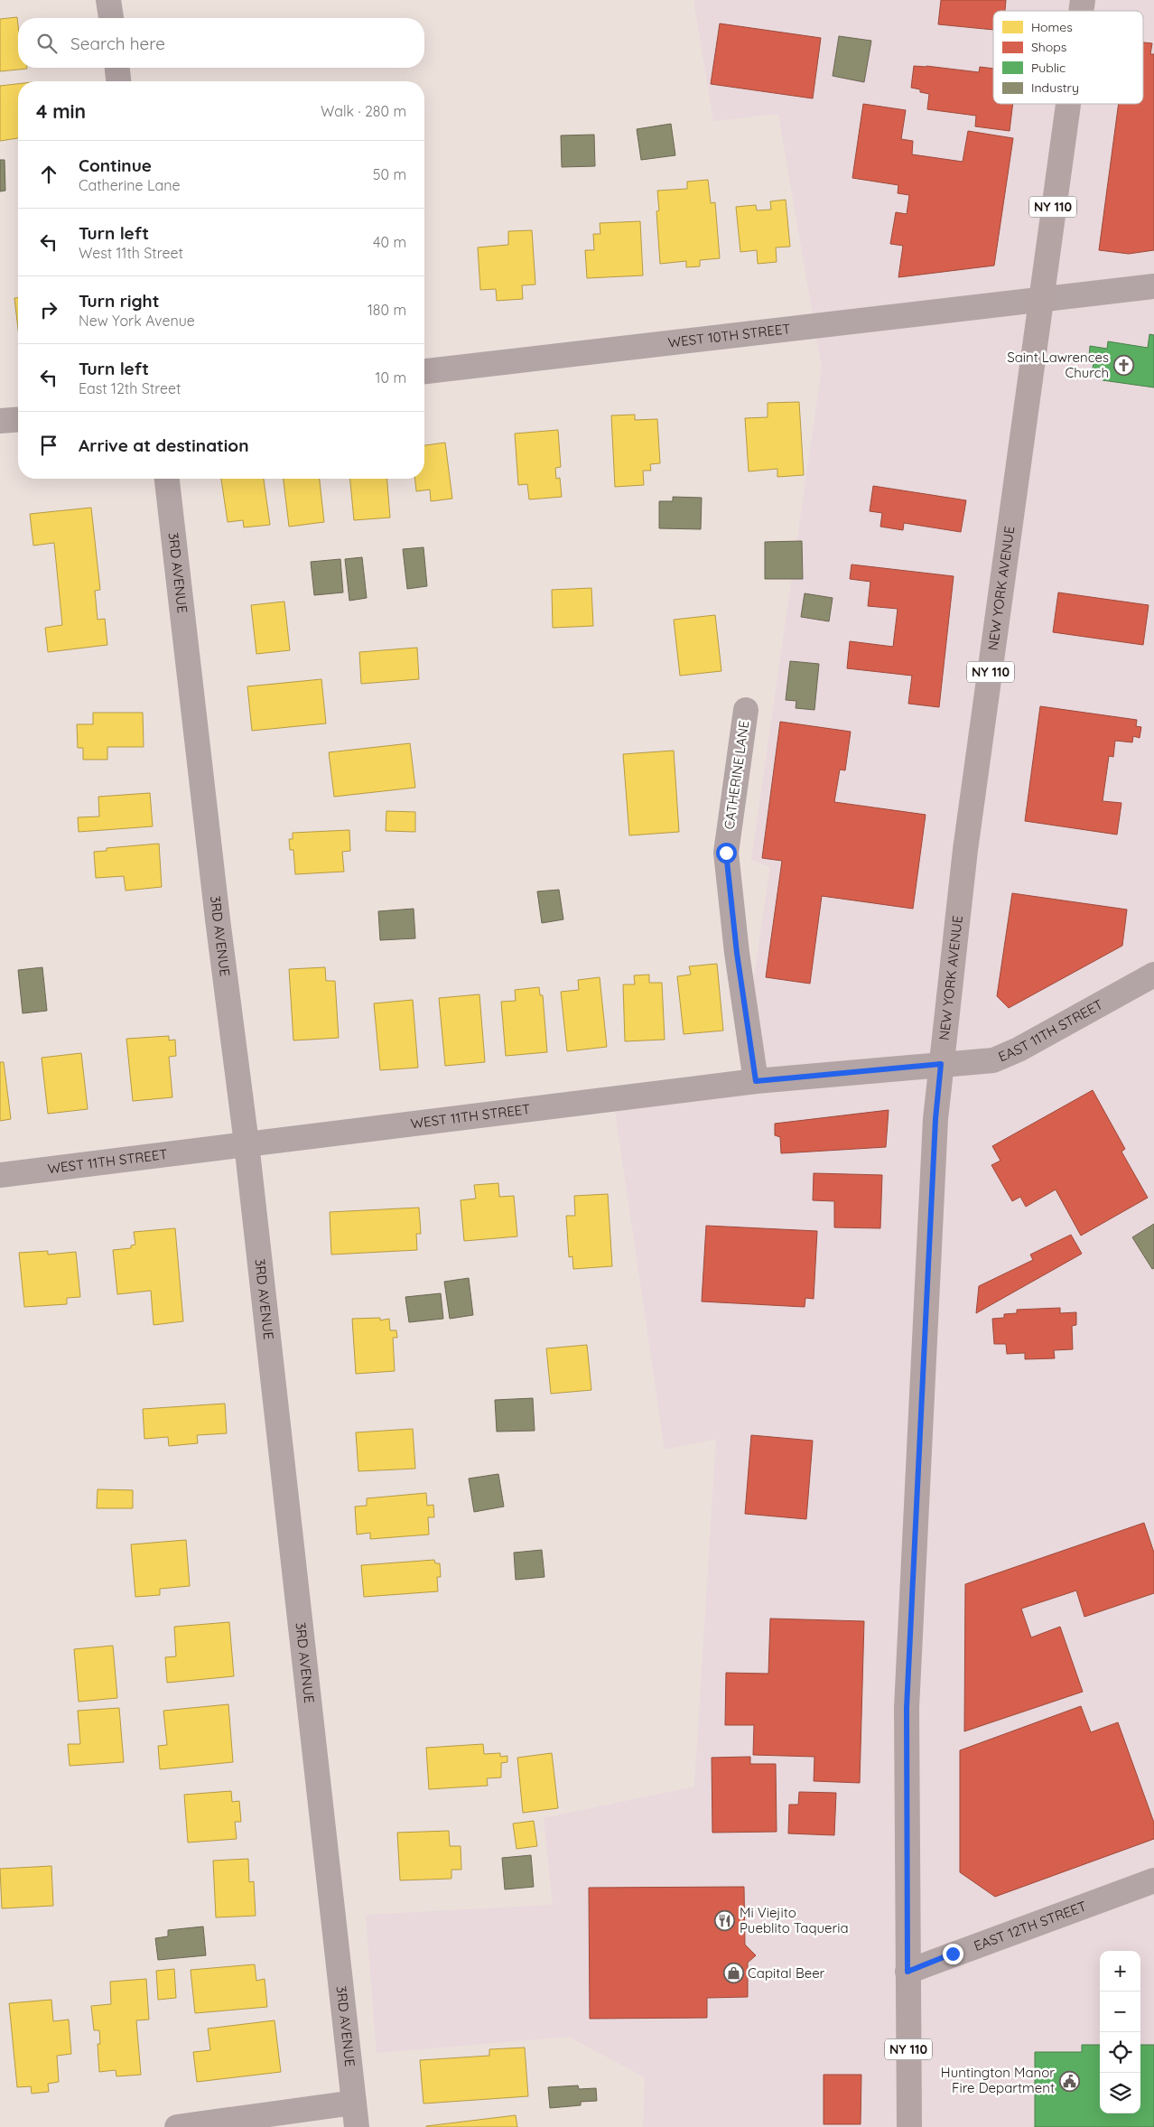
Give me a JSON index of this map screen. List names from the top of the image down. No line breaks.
{"streets":{"main road":["NY 110","NEW YORK AVENUE"],"street":["WEST 10TH STREET","3RD AVENUE","CATHERINE LANE","EAST 11TH STREET","WEST 11TH STREET","EAST 12TH STREET"]},"crossings":[["WEST 10TH STREET","NEW YORK AVENUE"],["3RD AVENUE","WEST 11TH STREET"],["NEW YORK AVENUE","EAST 11TH STREET"],["NEW YORK AVENUE","WEST 11TH STREET"],["NEW YORK AVENUE","EAST 12TH STREET"],["CATHERINE LANE","WEST 11TH STREET"],["EAST 11TH STREET","WEST 11TH STREET"]],"places":{"church":["Saint Lawrences Church"],"restaurant":["Mi Viejito Pueblito Taqueria"],"shop":["Capital Beer"],"public building":["Huntington Manor Fire Department"]},"legend":["Homes","Shops","Public","Industry"],"page":{"search":"Search here","heading":["4 min","Walk · 280 m"],"list":[["Continue","Catherine Lane","50 m"],["Turn left","West 11th Street","40 m"],["Turn right","New York Avenue","180 m"],["Turn left","East 12th Street","10 m"],"Arrive at destination"],"map_buttons":["+","−"]}}
